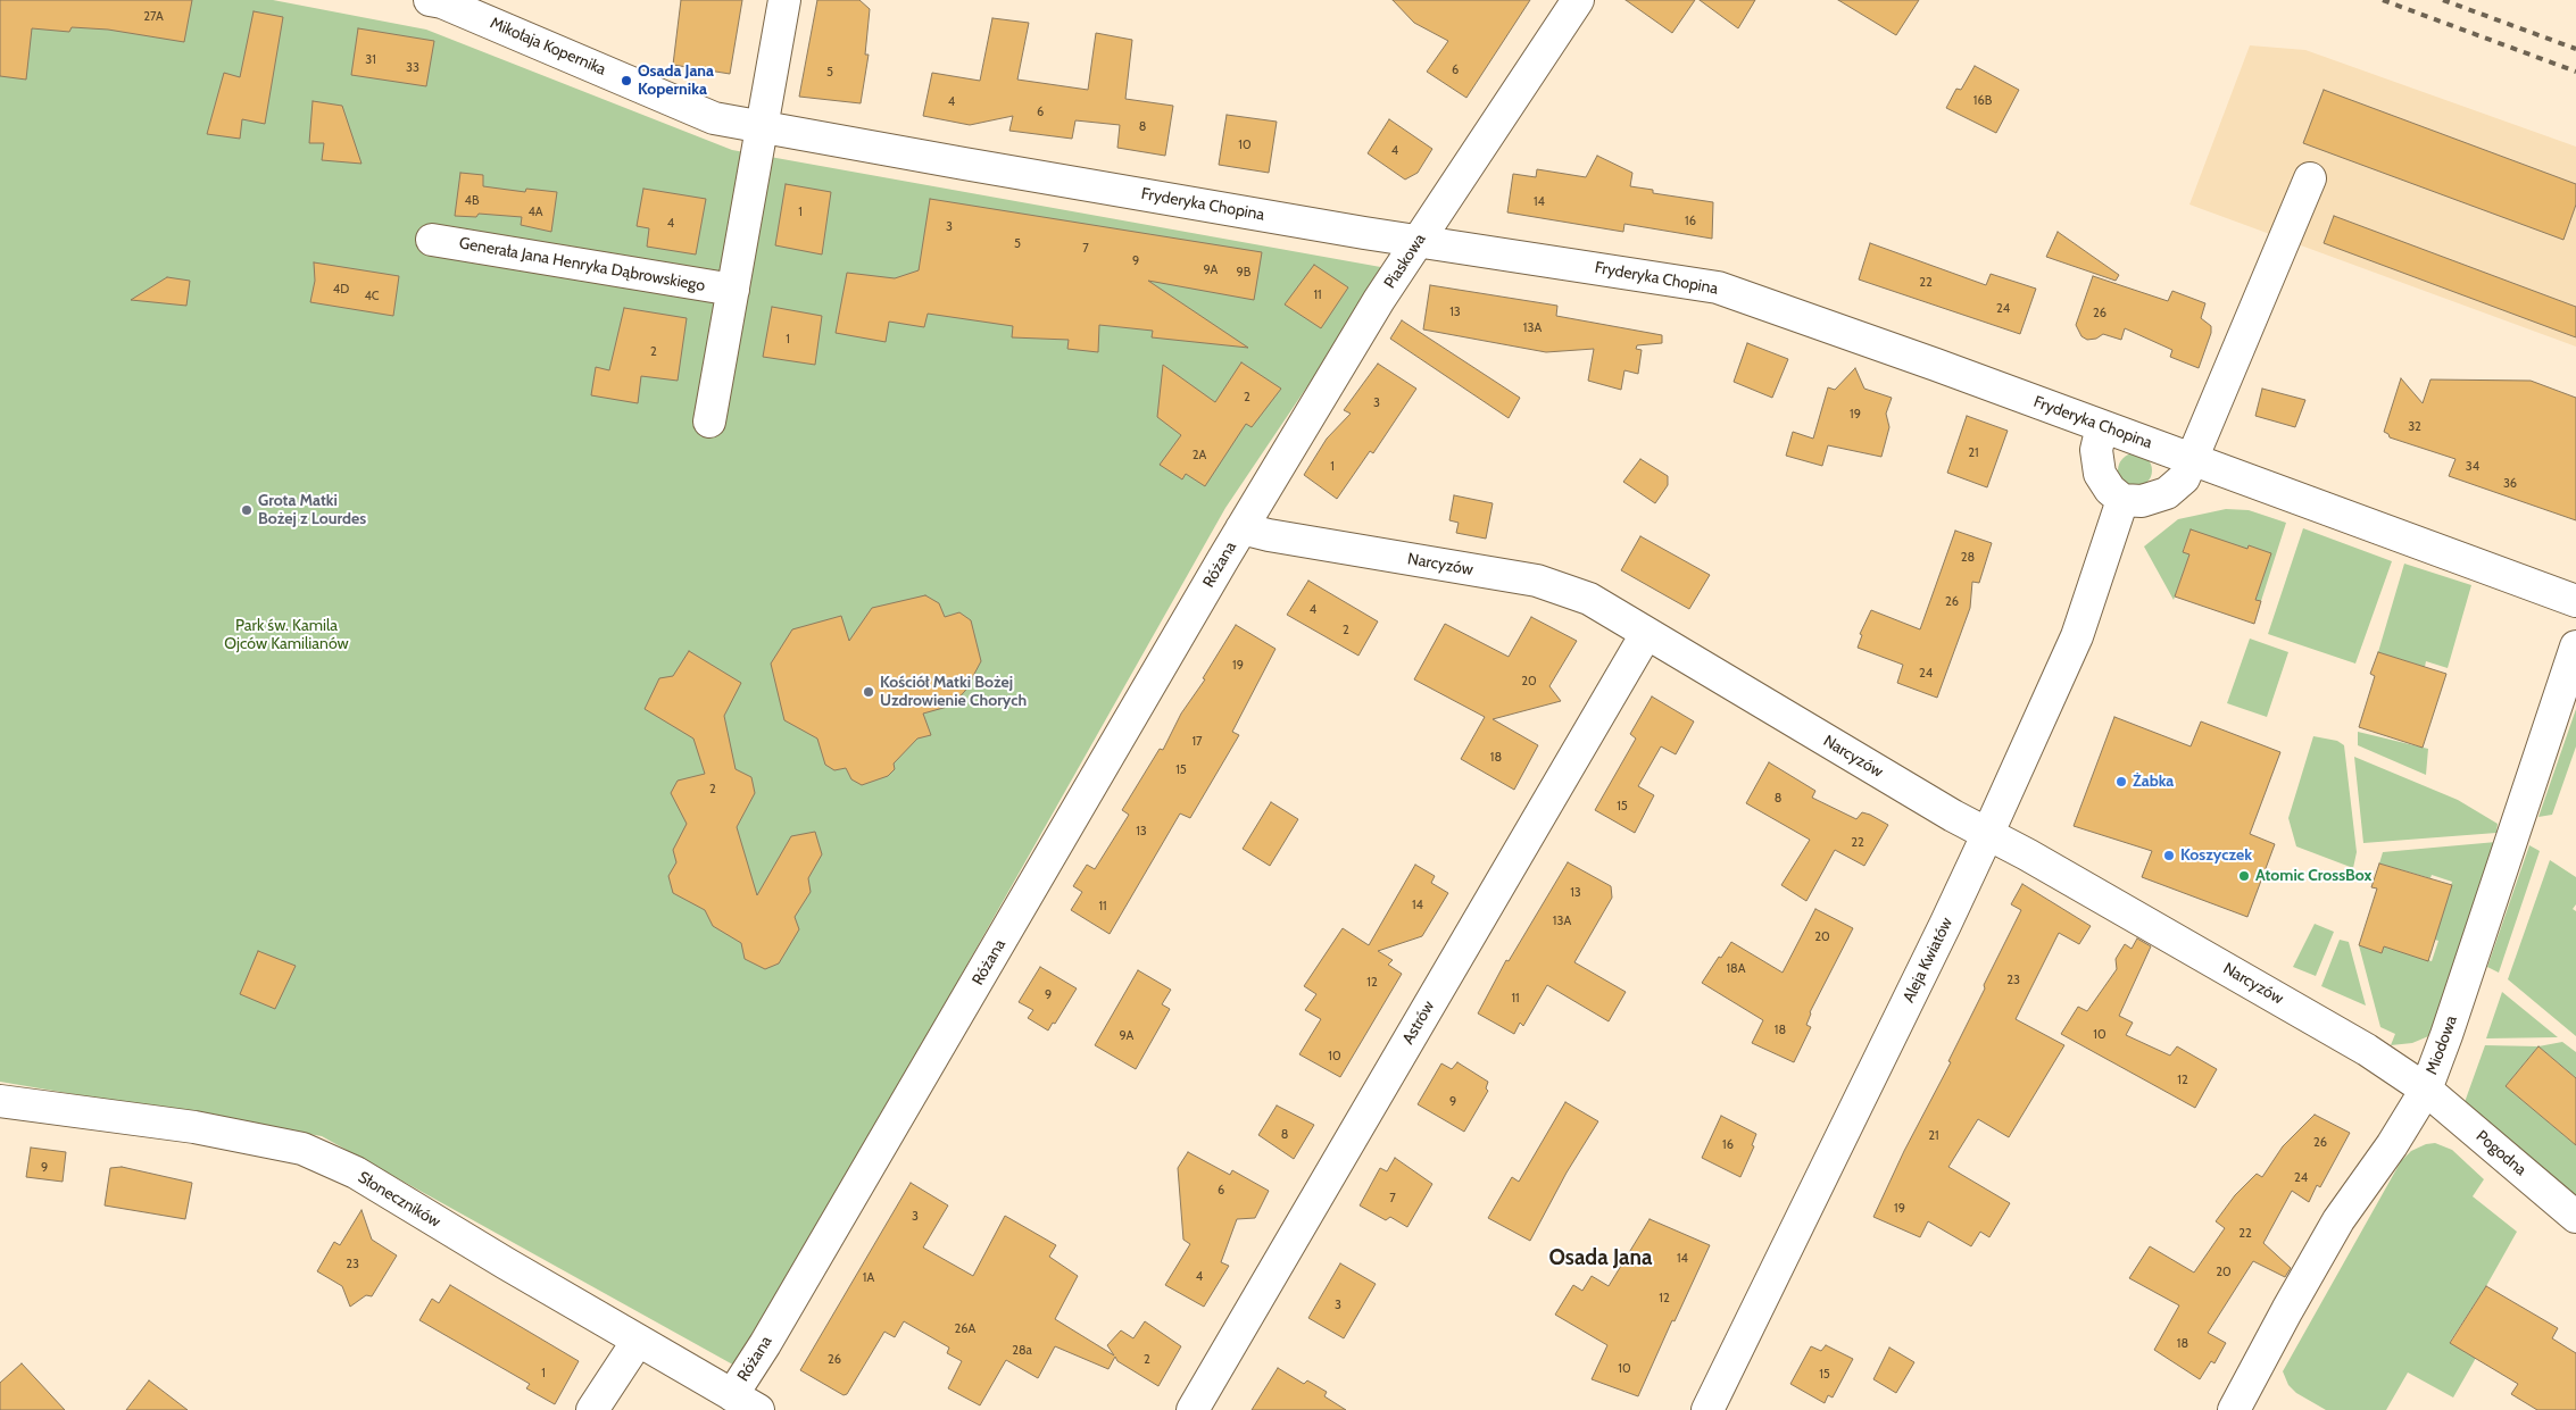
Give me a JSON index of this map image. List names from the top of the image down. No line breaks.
{"streets":{"street":["Mikołaja Kopernika","Fryderyka Chopina","Piaskowa","Generała Jana Henryka Dąbrowskiego","Różana","Narcyzów","Aleja Kwiatów","Astrów","Miodowa","Pogodna","Słoneczników"]},"crossings":[["Mikołaja Kopernika","Fryderyka Chopina"],["Fryderyka Chopina","Piaskowa"],["Piaskowa","Różana"],["Piaskowa","Narcyzów"],["Różana","Narcyzów"],["Różana","Słoneczników"],["Narcyzów","Aleja Kwiatów"],["Narcyzów","Astrów"],["Narcyzów","Miodowa"],["Narcyzów","Pogodna"],["Miodowa","Pogodna"]],"districts":["Osada Jana"],"parks":["Park św. Kamila Ojców Kamilianów"],"places":["Osada Jana Kopernika","Grota Matki Bożej z Lourdes","Kościół Matki Bożej Uzdrowienie Chorych","Żabka","Koszyczek","Atomic CrossBox"],"house_numbers":["27A","31","33","6","5","16B","4","6","8","10","4","4B","14","4A","1","16","4","3","5","7","9","9A","9B","22","4D","11","4C","24","13","26","13A","1","2","2","3","19","32","21","2A","1","34","36","28","26","4","2","19","24","20","17","18","15","2","8","15","13","22","13","14","11","13A","20","18A","23","12","9","11","18","10","9A","10","12","9","8","21","26","16","9","24","6","7","19","3","22","14","23","20","4","1A","12","3","26A","18","28a","26","2","10","1","15"]}
